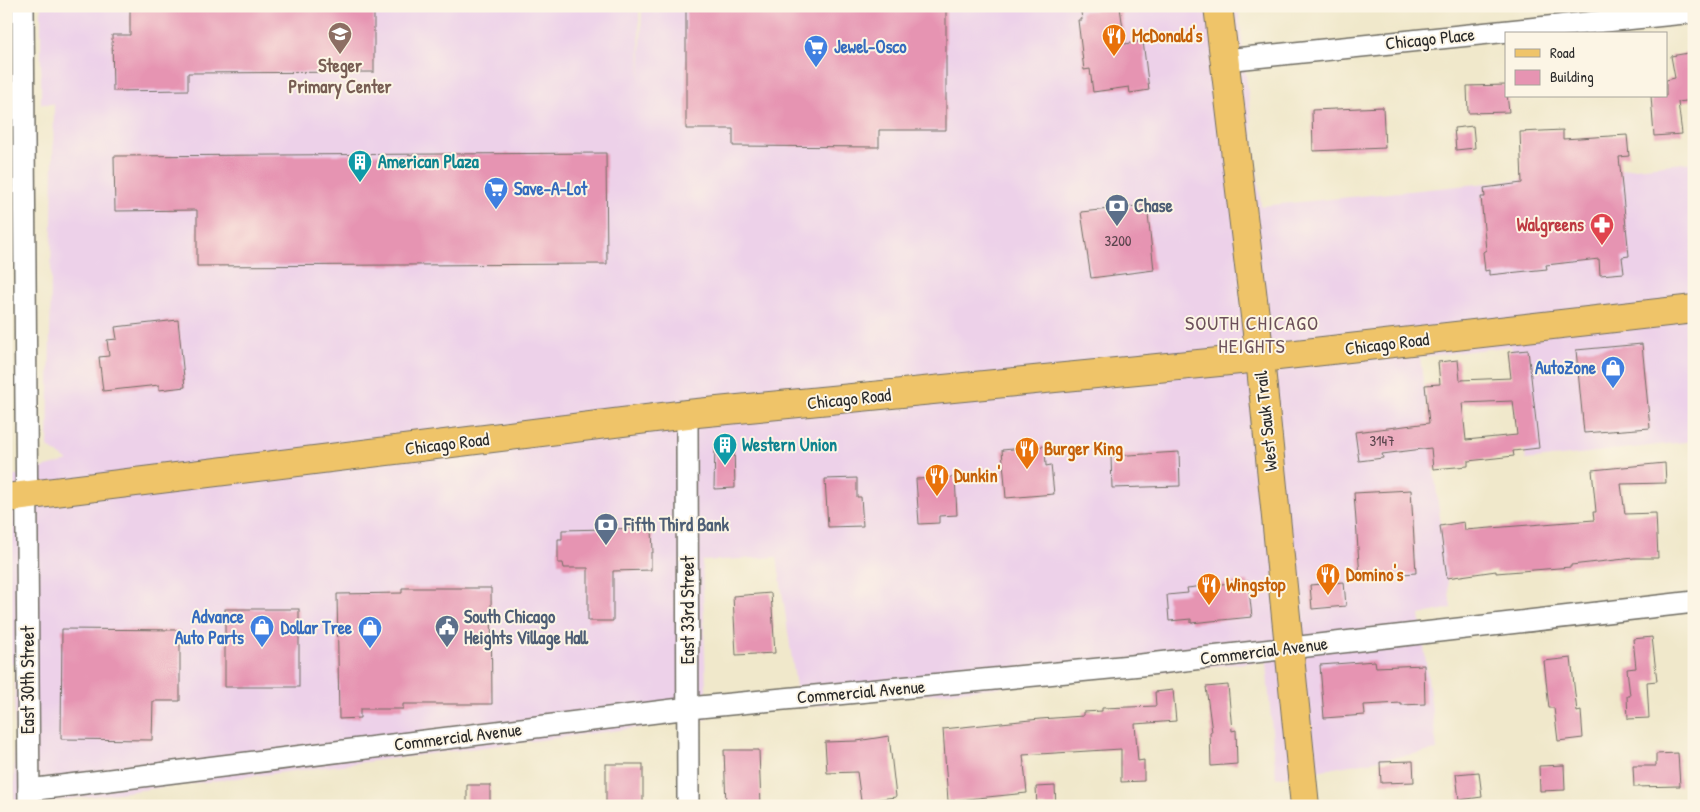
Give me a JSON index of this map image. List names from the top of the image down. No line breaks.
{"streets":{"main road":["Chicago Road","West Sauk Trail"],"street":["Chicago Place","East 33rd Street","Commercial Avenue","East 30th Street"]},"crossings":[["Chicago Place","West Sauk Trail"],["Chicago Road","West Sauk Trail"],["Chicago Road","East 33rd Street"],["Chicago Road","East 30th Street"],["West Sauk Trail","Commercial Avenue"],["East 33rd Street","Commercial Avenue"],["Commercial Avenue","East 30th Street"]],"districts":["SOUTH CHICAGO HEIGHTS"],"places":{"school or university":["Steger Primary Center"],"restaurant":["McDonald's","Burger King","Dunkin'","Domino's","Wingstop"],"supermarket":["Jewel-Osco","Save-A-Lot"],"building":["American Plaza","Western Union"],"bank":["Chase","Fifth Third Bank"],"pharmacy":["Walgreens"],"shop":["AutoZone","Advance Auto Parts","Dollar Tree"],"public building":["South Chicago Heights Village Hall"]},"house_numbers":["3200","3147"],"legend":["Road","Building"]}
